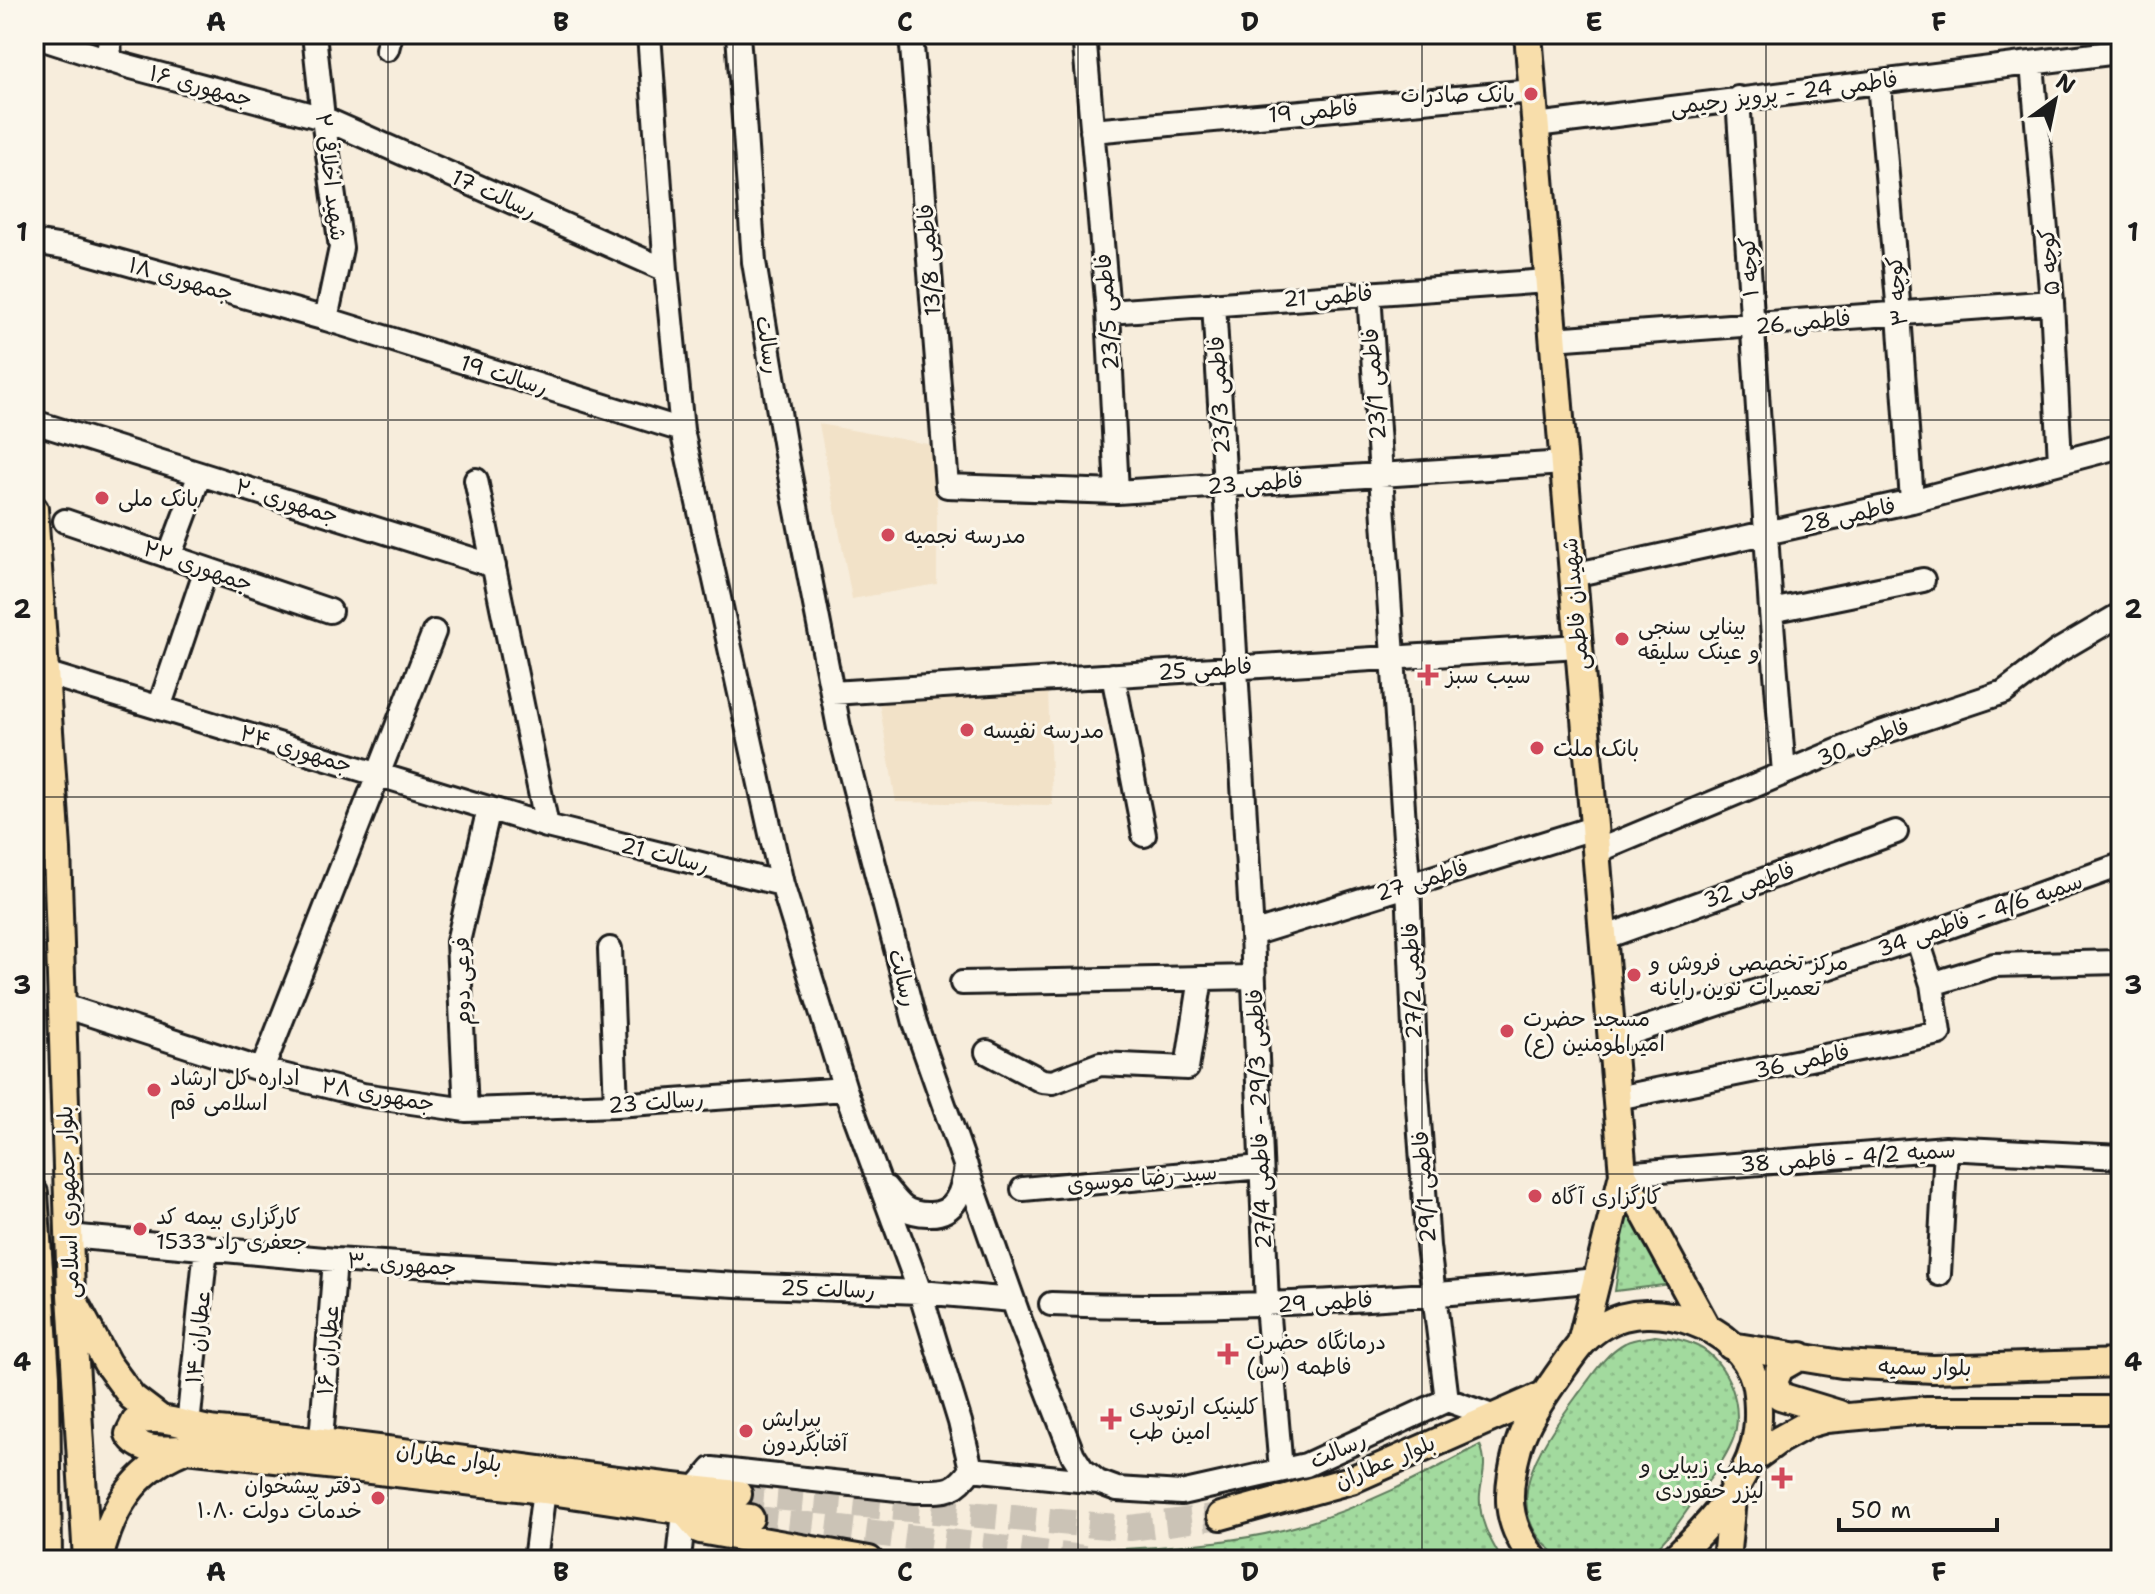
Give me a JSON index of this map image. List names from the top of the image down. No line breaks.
{"streets":{"main road":["شهیدان فاطمی","بلوار جمهوری اسلامی","بلوار سمیه","بلوار عطاران"],"street":["جمهوری ۱۶","فاطمی 24 - پرویز رحیمی","فاطمی 19","شهید اخلاقی ۲","رسالت 17","فاطمی 13/8","کوچه ۵","کوچه ۱","جمهوری ۱۸","کوچه ۳","فاطمی 21","فاطمی 23/5","فاطمی 26","رسالت","رسالت 19","فاطمی 23/1","فاطمی 23/3","فاطمی 23","جمهوری ۲۰","فاطمی 28","جمهوری ۲۲","فاطمی 25","فاطمی 30","جمهوری ۲۴","رسالت 21","فاطمی 27","فاطمی 32","سمیه 4/6 - فاطمی 34","فرعی دوم","فاطمی 27/2","فاطمی 36","جمهوری ۲۸","رسالت 23","فاطمی 29/3 - فاطمی 27/4","سمیه 4/2 - فاطمی 38","سید رضا موسوی","فاطمی 29/1","جمهوری ۳۰","رسالت 25","فاطمی 29","عطاران ۱۴","عطاران ۱۶"]},"crossings":[["جمهوری ۱۶","شهید اخلاقی ۲"],["جمهوری ۱۶","رسالت 17"],["فاطمی 24 - پرویز رحیمی","کوچه ۵"],["فاطمی 24 - پرویز رحیمی","کوچه ۱"],["فاطمی 24 - پرویز رحیمی","کوچه ۳"],["فاطمی 24 - پرویز رحیمی","شهیدان فاطمی"],["فاطمی 19","فاطمی 23/5"],["فاطمی 19","شهیدان فاطمی"],["شهید اخلاقی ۲","رسالت 17"],["شهید اخلاقی ۲","جمهوری ۱۸"],["شهید اخلاقی ۲","رسالت 19"],["فاطمی 13/8","فاطمی 23"],["کوچه ۵","فاطمی 26"],["کوچه ۵","فاطمی 28"],["کوچه ۱","فاطمی 26"],["کوچه ۱","فاطمی 28"],["کوچه ۱","فاطمی 30"],["جمهوری ۱۸","رسالت 19"],["کوچه ۳","فاطمی 26"],["کوچه ۳","فاطمی 28"],["فاطمی 21","فاطمی 23/5"],["فاطمی 21","فاطمی 23/1"],["فاطمی 21","فاطمی 23/3"],["فاطمی 21","شهیدان فاطمی"],["فاطمی 23/5","فاطمی 23"],["فاطمی 26","شهیدان فاطمی"],["رسالت","فاطمی 25"],["رسالت","فاطمی 29/3 - فاطمی 27/4"],["رسالت","فاطمی 29/1"],["رسالت","رسالت 25"],["فاطمی 23/1","فاطمی 23"],["فاطمی 23/1","فاطمی 25"],["فاطمی 23/1","فاطمی 27/2"],["فاطمی 23/3","فاطمی 23"],["فاطمی 23/3","فاطمی 25"],["فاطمی 23/3","فاطمی 29/3 - فاطمی 27/4"],["فاطمی 23","شهیدان فاطمی"],["فاطمی 28","شهیدان فاطمی"],["شهیدان فاطمی","فاطمی 25"],["شهیدان فاطمی","فاطمی 30"],["شهیدان فاطمی","فاطمی 27"],["شهیدان فاطمی","فاطمی 32"],["شهیدان فاطمی","سمیه 4/6 - فاطمی 34"],["شهیدان فاطمی","فاطمی 36"],["شهیدان فاطمی","سمیه 4/2 - فاطمی 38"],["فاطمی 25","فاطمی 27/2"],["فاطمی 25","فاطمی 29/3 - فاطمی 27/4"],["فاطمی 30","فاطمی 27"],["جمهوری ۲۴","رسالت 21"],["جمهوری ۲۴","فرعی دوم"],["جمهوری ۲۴","بلوار جمهوری اسلامی"],["فاطمی 27","فاطمی 27/2"],["فاطمی 27","فاطمی 29/3 - فاطمی 27/4"],["فرعی دوم","جمهوری ۲۸"],["فرعی دوم","رسالت 23"],["فاطمی 27/2","فاطمی 29/1"],["جمهوری ۲۸","رسالت 23"],["جمهوری ۲۸","بلوار جمهوری اسلامی"],["فاطمی 29/3 - فاطمی 27/4","سید رضا موسوی"],["فاطمی 29/3 - فاطمی 27/4","فاطمی 29"],["فاطمی 29/1","فاطمی 29"],["بلوار جمهوری اسلامی","جمهوری ۳۰"],["جمهوری ۳۰","رسالت 25"],["جمهوری ۳۰","عطاران ۱۴"],["جمهوری ۳۰","عطاران ۱۶"],["عطاران ۱۴","بلوار عطاران"],["عطاران ۱۶","بلوار عطاران"]],"places":{"other":["بانک صادرات","بانک ملی","مدرسه نجمیه","بینایی سنجی و عینک سلیقه","مدرسه نفیسه","بانک ملت","مرکز تخصصی فروش و تعمیرات نوین رایانه","مسجد حضرت امیرالمومنین (ع)","اداره کل ارشاد اسلامی قم","کارگزاری آگاه","کارگزاری بیمه کد 1533 جعفری راد","پیرایش آفتابگردون","دفتر پیشخوان خدمات دولت ۱۰۸۰"],"health":["سیب سبز","درمانگاه حضرت فاطمه (س)","کلینیک ارتوپدی امین طب","مطب زیبایی و لیزر حقوردی"]},"scale_bar":"50 m","north":"top right","grid":{"columns":["A","B","C","D","E","F"],"rows":["1","2","3","4"]}}
